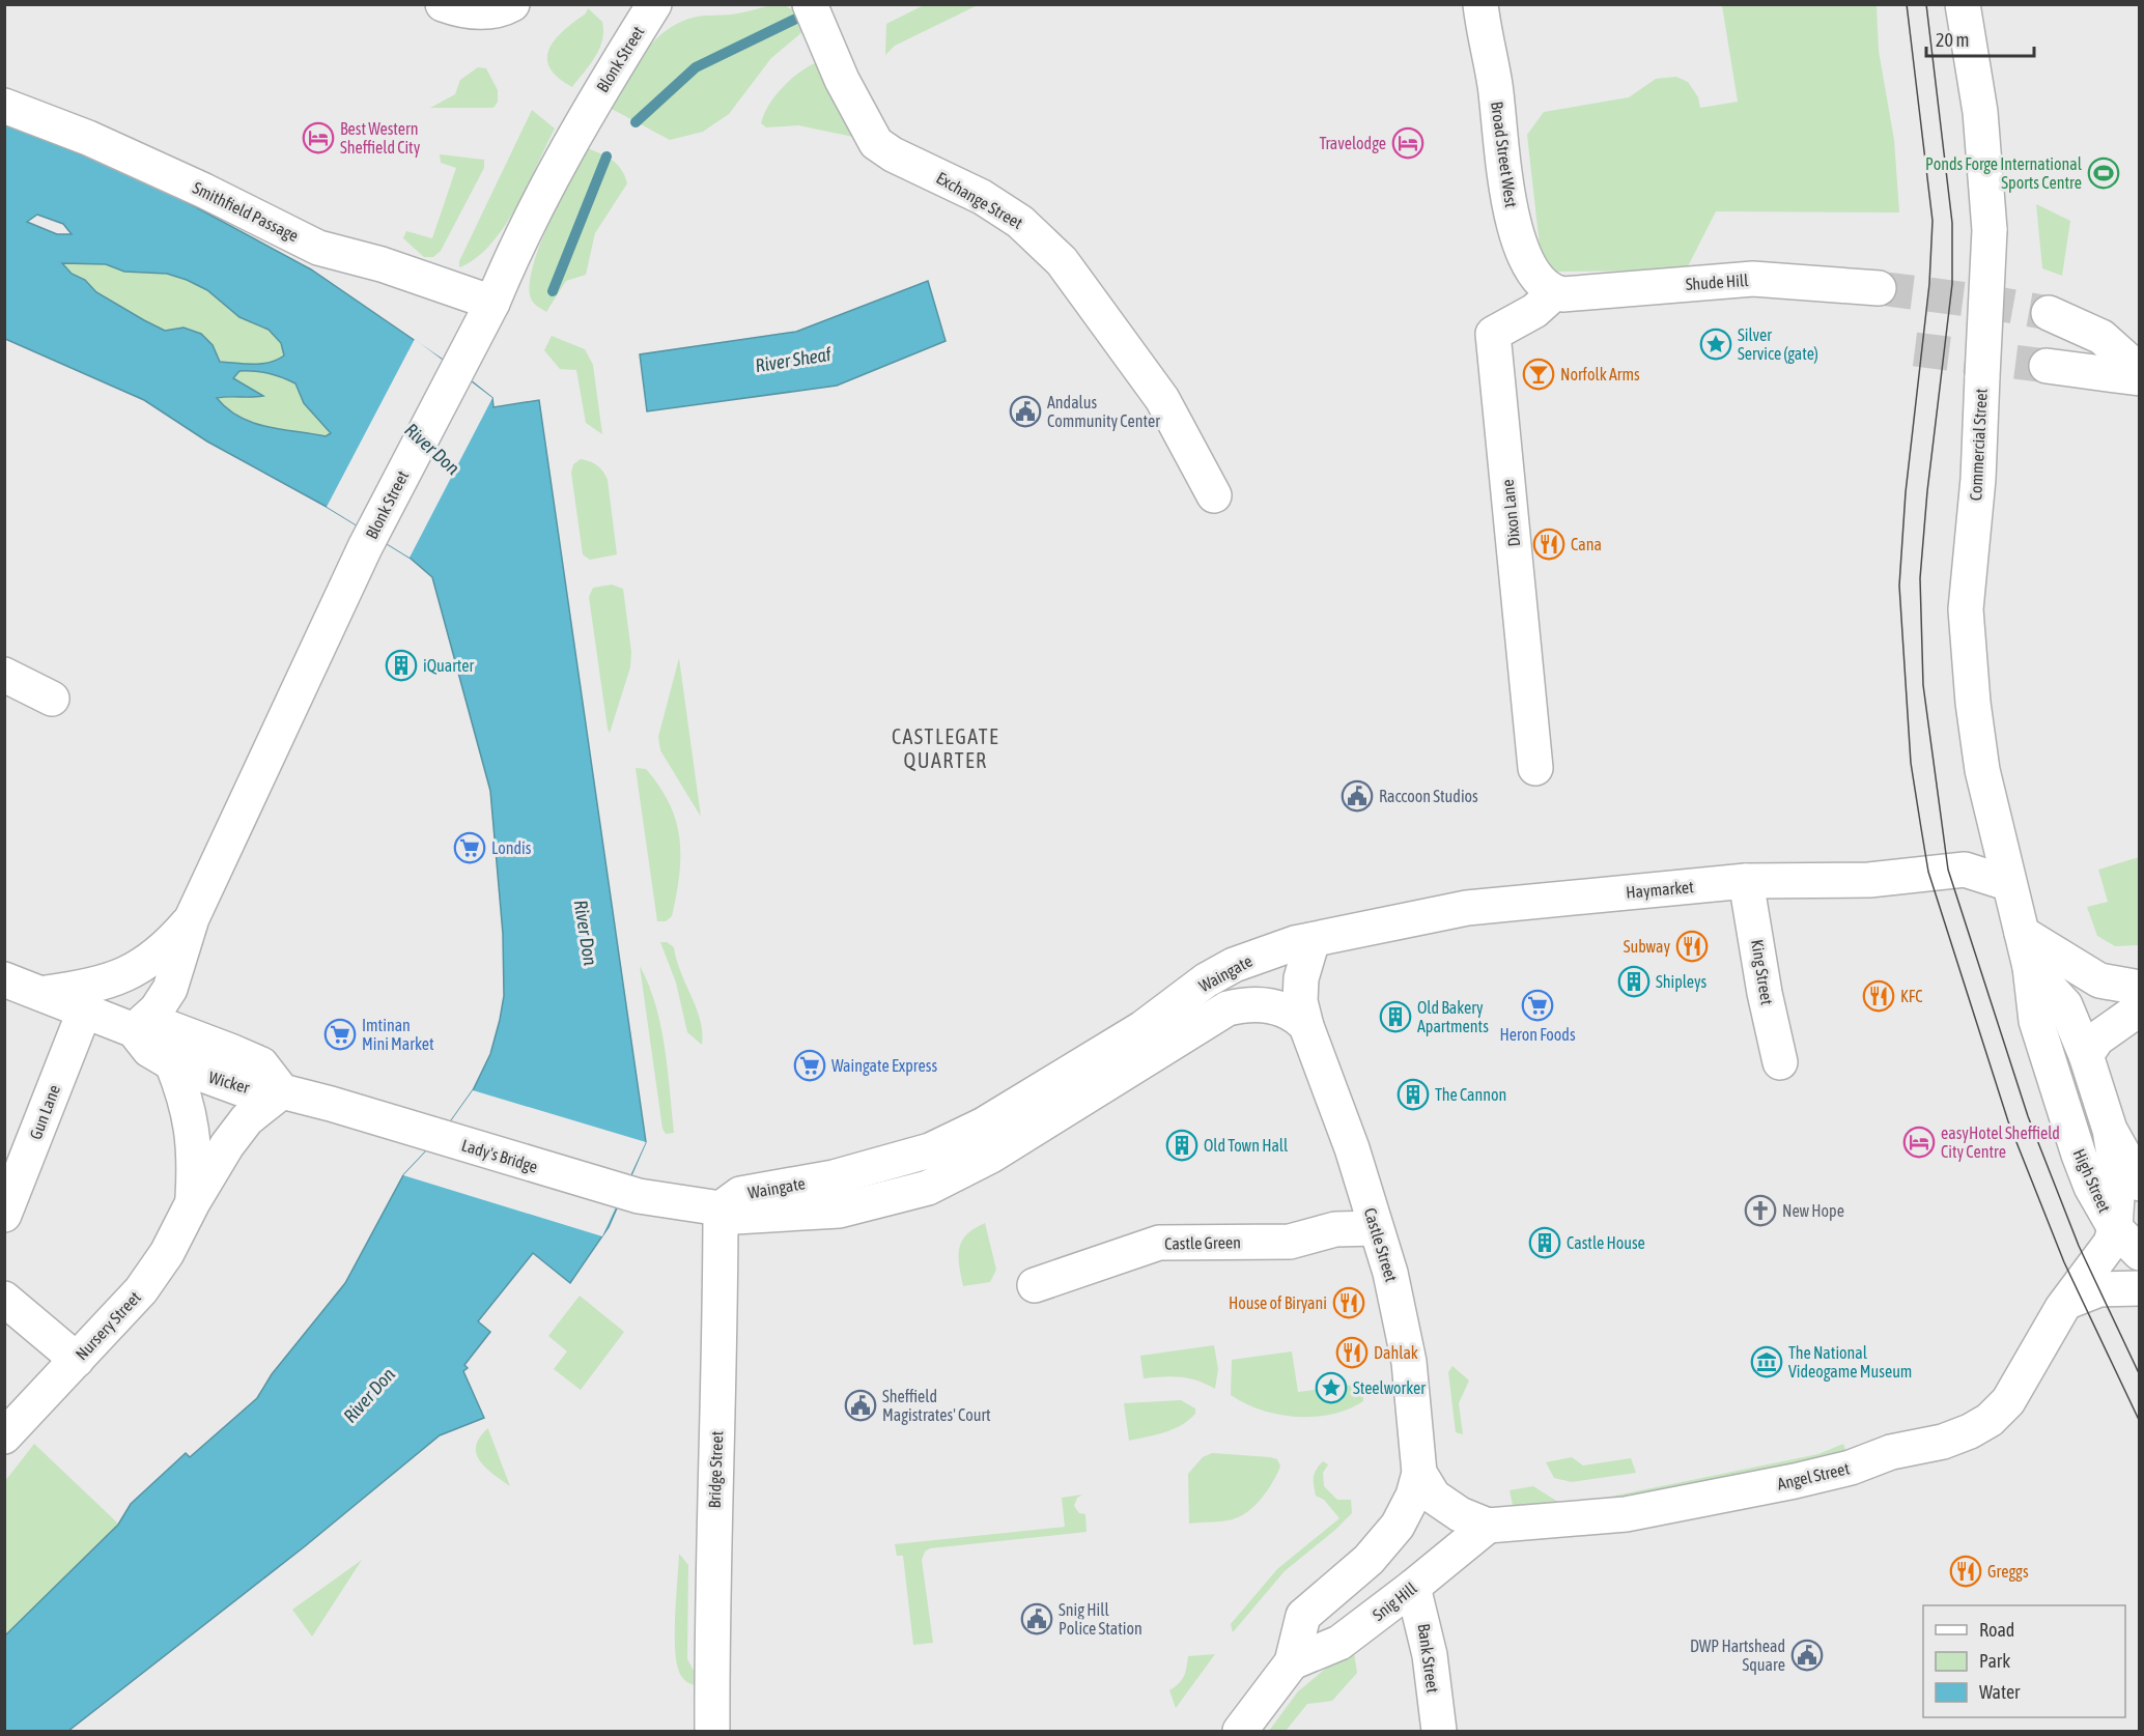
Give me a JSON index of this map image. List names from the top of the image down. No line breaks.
{"streets":{"street":["Blonk Street","Broad Street West","Exchange Street","Smithfield Passage","Shude Hill","Commercial Street","Dixon Lane","Haymarket","King Street","Waingate","Wicker","Gun Lane","Lady's Bridge","High Street","Castle Green","Castle Street","Nursery Street","Bridge Street","Angel Street","Snig Hill","Bank Street"]},"crossings":[["Blonk Street","Smithfield Passage"],["Blonk Street","Wicker"],["Broad Street West","Shude Hill"],["Broad Street West","Dixon Lane"],["Shude Hill","Dixon Lane"],["Commercial Street","Haymarket"],["Commercial Street","High Street"],["Haymarket","King Street"],["Haymarket","Waingate"],["Haymarket","High Street"],["Haymarket","Castle Street"],["Waingate","Lady's Bridge"],["Waingate","Castle Street"],["Waingate","Bridge Street"],["Wicker","Gun Lane"],["Wicker","Lady's Bridge"],["Wicker","Nursery Street"],["Lady's Bridge","Nursery Street"],["Lady's Bridge","Bridge Street"],["High Street","Angel Street"],["Castle Green","Castle Street"],["Castle Street","Angel Street"],["Castle Street","Snig Hill"],["Angel Street","Snig Hill"],["Snig Hill","Bank Street"]],"districts":["CASTLEGATE QUARTER"],"water":["River Sheaf","River Don"],"places":{"hotel":["Best Western Sheffield City","Travelodge","easyHotel Sheffield City Centre"],"sports":["Ponds Forge International Sports Centre"],"place":["Silver Service (gate)","Steelworker"],"bar":["Norfolk Arms"],"public building":["Andalus Community Center","Raccoon Studios","Sheffield Magistrates' Court","Snig Hill Police Station","DWP Hartshead Square"],"restaurant":["Cana","Subway","KFC","House of Biryani","Dahlak","Greggs"],"building":["iQuarter","Shipleys","Old Bakery Apartments","The Cannon","Old Town Hall","Castle House"],"supermarket":["Londis","Heron Foods","Imtinan Mini Market","Waingate Express"],"church":["New Hope"],"museum":["The National Videogame Museum"]},"legend":["Road","Park","Water"],"scale_bar":"20 m"}
